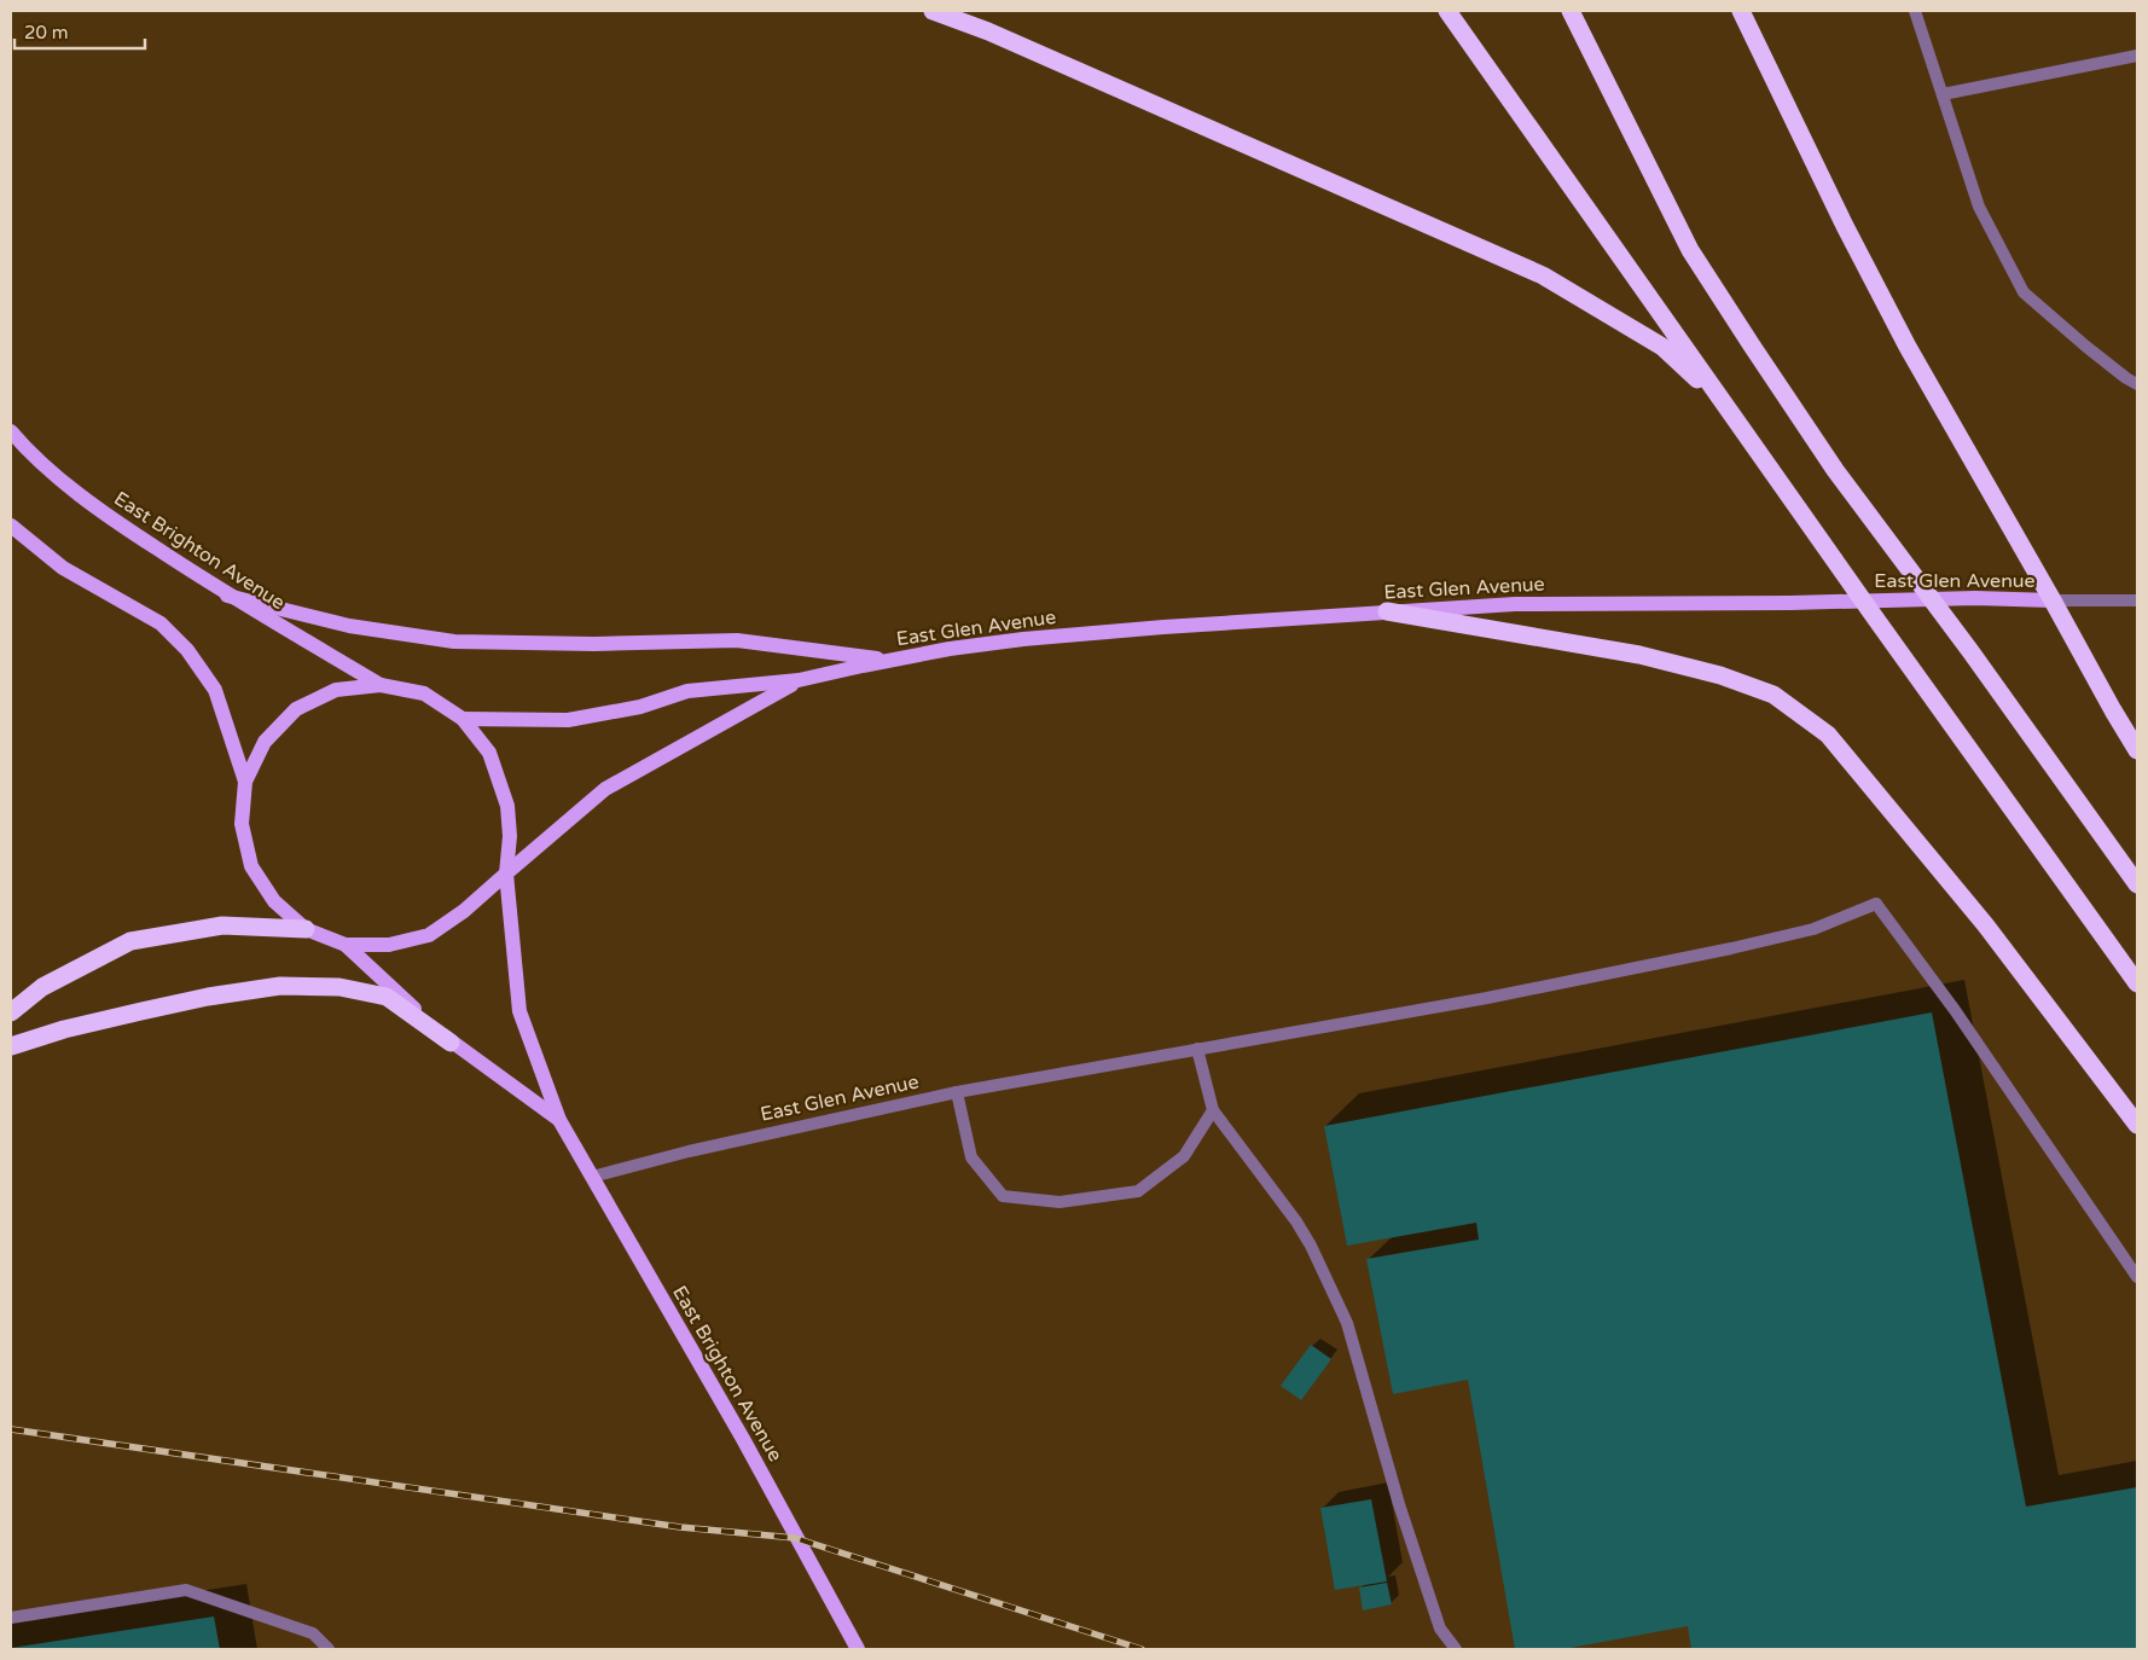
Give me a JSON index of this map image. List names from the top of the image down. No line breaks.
{"streets":{"main road":["East Brighton Avenue","East Glen Avenue"]},"crossings":[["East Brighton Avenue","East Glen Avenue"]],"scale_bar":"20 m"}
